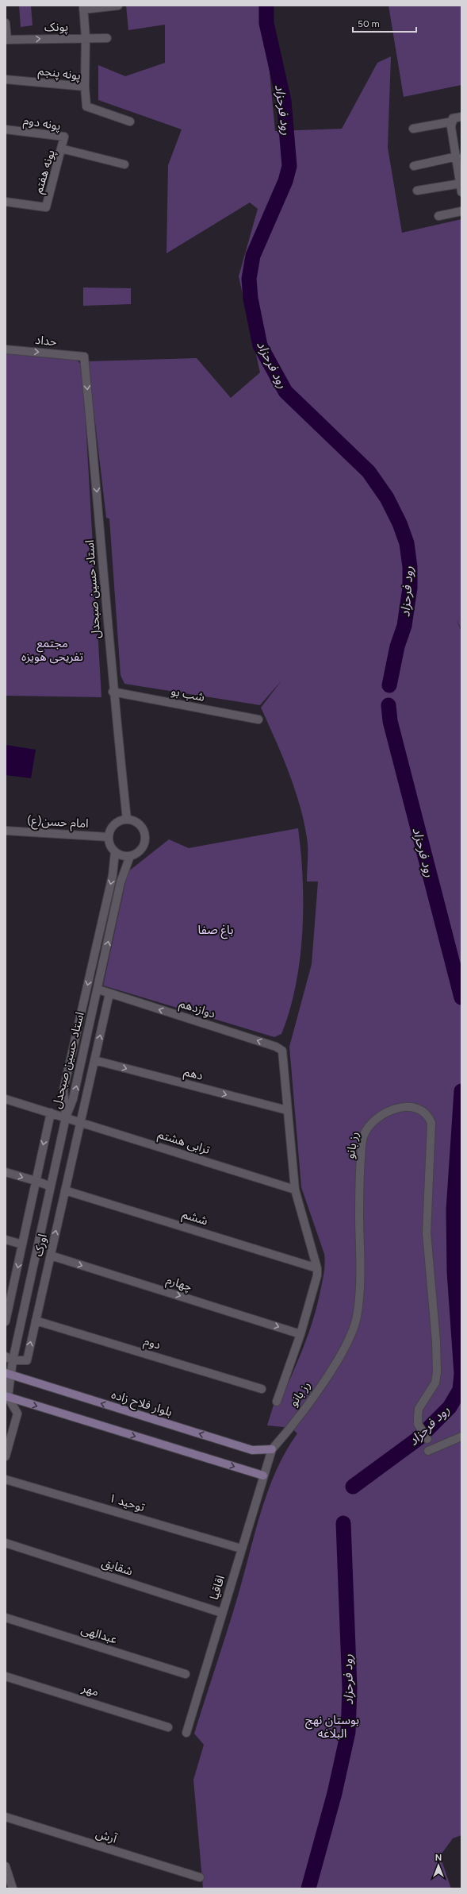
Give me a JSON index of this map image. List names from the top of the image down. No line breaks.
{"streets":{"main road":["بلوار فلاح زاده"],"street":["پونک","پونه پنجم","پونه دوم","پونه هفتم","حداد","استاد حسین صبحدل","شب بو","امام حسن(ع)","دوازدهم","دهم","ترابی هشتم","رز بانو","ششم","اورک","چهارم","دوم","توحید ۱","شقایق","اقاقیا","عبدالهی","مهر","آرش"]},"crossings":[["پونه دوم","پونه هفتم"],["حداد","استاد حسین صبحدل"],["استاد حسین صبحدل","شب بو"],["استاد حسین صبحدل","امام حسن(ع)"],["استاد حسین صبحدل","دوازدهم"],["استاد حسین صبحدل","ترابی هشتم"],["استاد حسین صبحدل","اورک"],["دوازدهم","دهم"],["دوازدهم","اورک"],["دهم","اورک"],["ترابی هشتم","اورک"],["رز بانو","بلوار فلاح زاده"],["رز بانو","اقاقیا"],["ششم","اورک"],["اورک","چهارم"],["اورک","دوم"],["اورک","بلوار فلاح زاده"],["بلوار فلاح زاده","اقاقیا"],["توحید ۱","اقاقیا"],["شقایق","اقاقیا"]],"one_way":["پونک","حداد","دوازدهم","دهم","چهارم"],"water":["رود فرحزاد"],"parks":["مجتمع تفریحی هویزه","باغ صفا","بوستان نهج البلاغه"],"scale_bar":"50 m","north":"top"}
